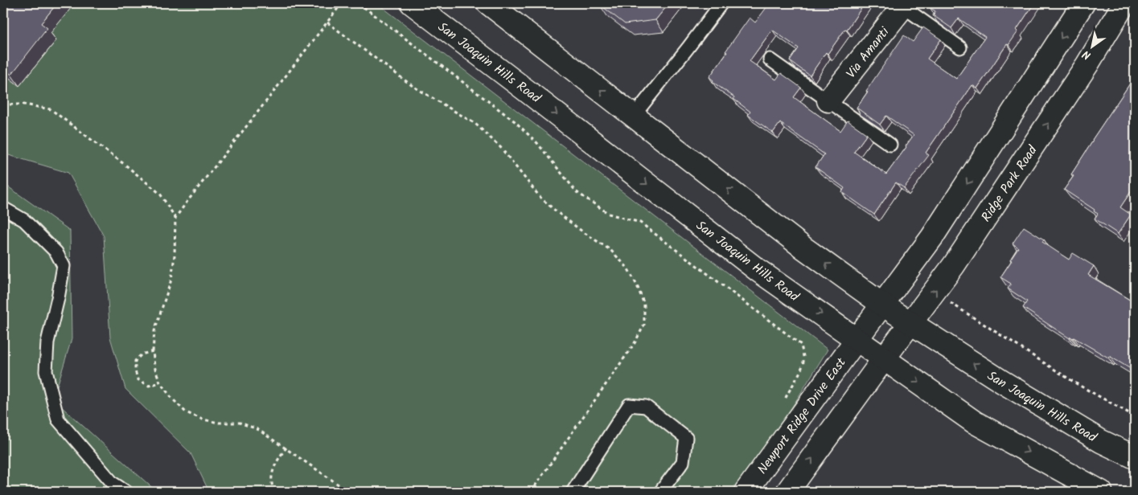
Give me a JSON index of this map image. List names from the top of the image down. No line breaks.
{"streets":{"main road":["Via Amanti","San Joaquin Hills Road","Ridge Park Road","Newport Ridge Drive East"]},"crossings":[["San Joaquin Hills Road","Ridge Park Road"],["San Joaquin Hills Road","Newport Ridge Drive East"]],"north":"bottom left"}
